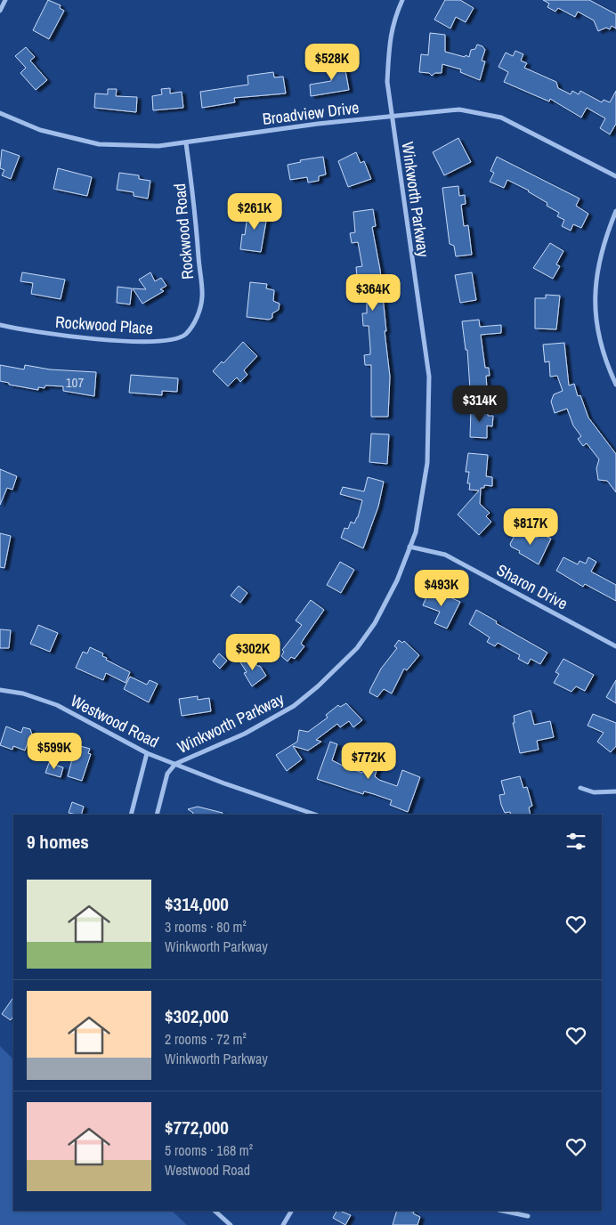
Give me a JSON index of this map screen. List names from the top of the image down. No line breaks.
{"streets":{"street":["Broadview Drive","Winkworth Parkway","Rockwood Road","Rockwood Place","Sharon Drive","Westwood Road"]},"crossings":[["Broadview Drive","Winkworth Parkway"],["Broadview Drive","Rockwood Road"],["Winkworth Parkway","Sharon Drive"],["Winkworth Parkway","Westwood Road"],["Rockwood Road","Rockwood Place"]],"house_numbers":["107"],"page":{"price":["$528K","$261K","$364K","$314K","$817K","$493K","$302K","$599K","$772K"],"heading":"9 homes","list":[{"name":"$314,000","note":"3 rooms · 80 m² · Winkworth Parkway"},{"name":"$302,000","note":"2 rooms · 72 m² · Winkworth Parkway"},{"name":"$772,000","note":"5 rooms · 168 m² · Westwood Road"}]}}
